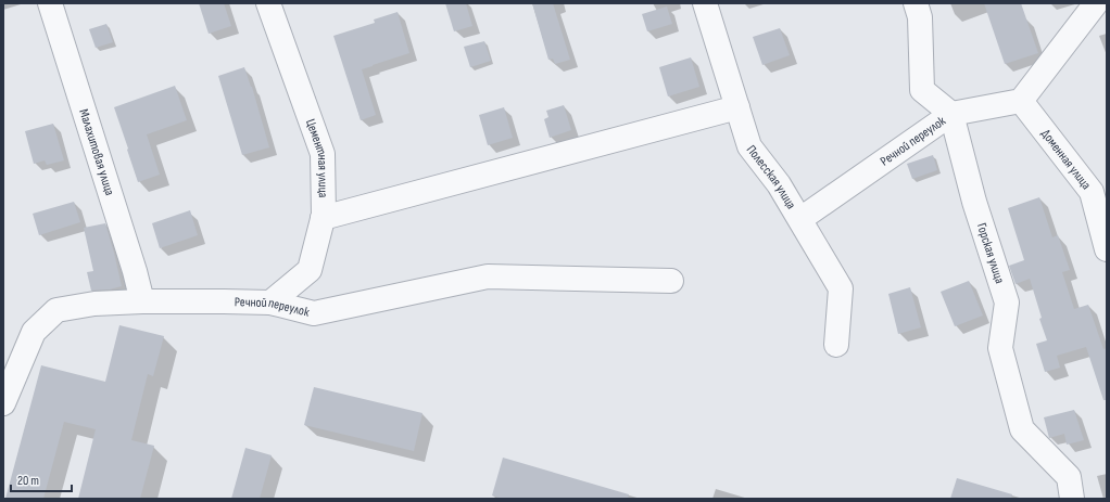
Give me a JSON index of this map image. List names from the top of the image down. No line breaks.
{"streets":{"street":["Речной переулок","Малахитовая улица","Цементная улица","Доменная улица","Полесская улица","Горская улица"]},"crossings":[["Речной переулок","Малахитовая улица"],["Речной переулок","Цементная улица"],["Речной переулок","Доменная улица"],["Речной переулок","Полесская улица"],["Речной переулок","Горская улица"]],"scale_bar":"20 m"}
